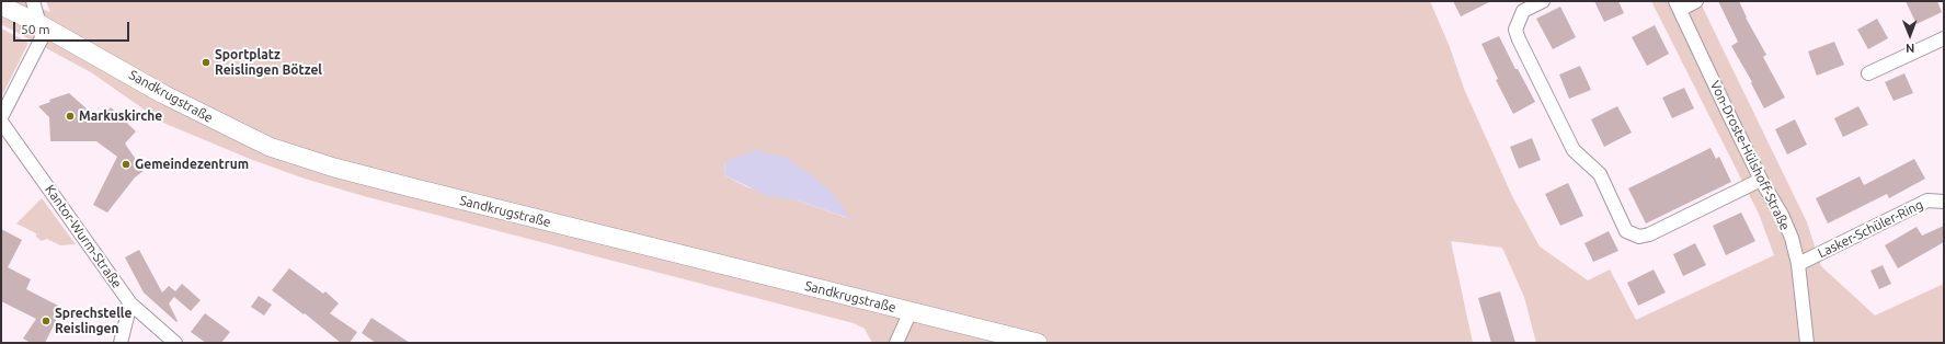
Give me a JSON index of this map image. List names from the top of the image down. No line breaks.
{"streets":{"street":["Sandkrugstraße","Von-Droste-Hülshoff-Straße","Lasker-Schüler-Ring","Kantor-Wurm-Straße"]},"crossings":[["Von-Droste-Hülshoff-Straße","Lasker-Schüler-Ring"]],"places":["Sportplatz Reislingen Bötzel","Markuskirche","Gemeindezentrum","Sprechstelle Reislingen"],"scale_bar":"50 m","north":"bottom"}
